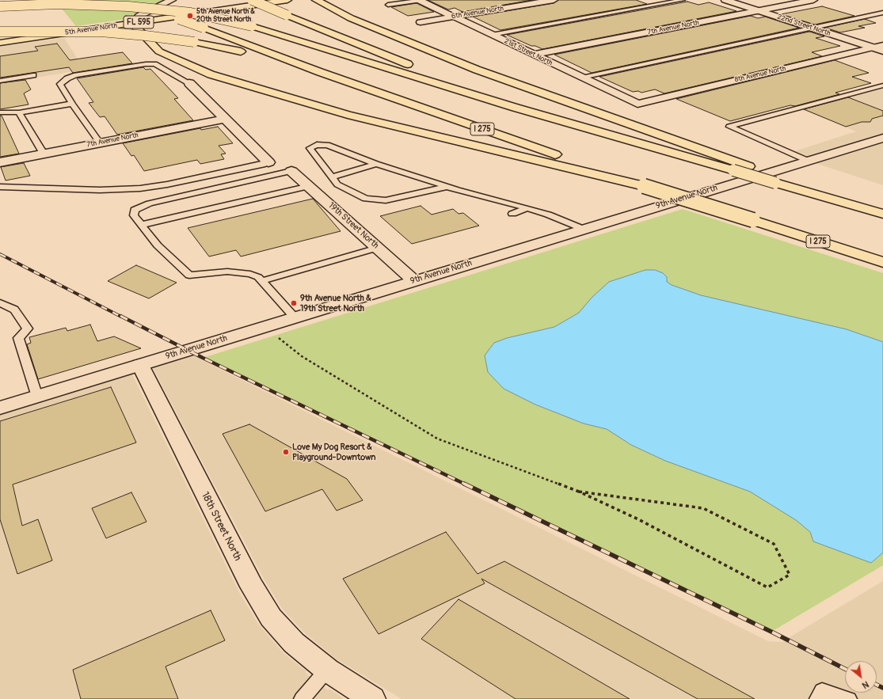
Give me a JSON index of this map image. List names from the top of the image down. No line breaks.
{"streets":{"main road":["FL 595","5th Avenue North","I 275"],"street":["6th Avenue North","22nd Street North","7th Avenue North","21st Street North","8th Avenue North","9th Avenue North","19th Street North","18th Street North"]},"crossings":[["6th Avenue North","21st Street North"],["22nd Street North","7th Avenue North"],["22nd Street North","8th Avenue North"],["7th Avenue North","21st Street North"],["21st Street North","8th Avenue North"],["9th Avenue North","19th Street North"],["9th Avenue North","18th Street North"]],"places":["5th Avenue North & 20th Street North","9th Avenue North & 19th Street North","Love My Dog Resort & Playground-Downtown"],"north":"bottom right"}
